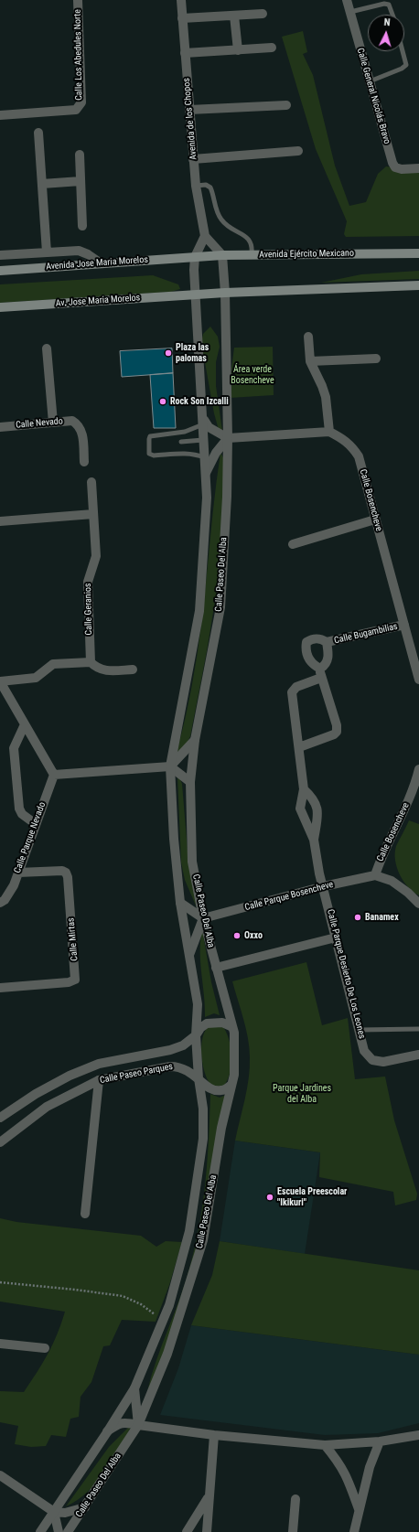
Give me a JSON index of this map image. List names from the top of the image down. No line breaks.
{"streets":{"main road":["Avenida Ejército Mexicano","Avenida Jose Maria Morelos","Av. Jose Maria Morelos"],"street":["Calle Los Abedules Norte","Calle General Nicolás Bravo","Avenida de los Chopos","Calle Nevado","Calle Bosencheve","Calle Paseo Del Alba","Calle Geranios","Calle Bugambilias","Calle Parque Nevado","Calle Parque Bosencheve","Calle Mirtas","Calle Parque Desierto De Los Leones","Calle Paseo Parques"]},"crossings":[["Avenida Ejército Mexicano","Avenida Jose Maria Morelos"],["Avenida Ejército Mexicano","Calle Paseo Del Alba"],["Avenida Jose Maria Morelos","Calle Paseo Del Alba"],["Av. Jose Maria Morelos","Calle Paseo Del Alba"],["Calle Bosencheve","Calle Bugambilias"],["Calle Bosencheve","Calle Parque Bosencheve"],["Calle Paseo Del Alba","Calle Parque Bosencheve"],["Calle Paseo Del Alba","Calle Paseo Parques"],["Calle Parque Nevado","Calle Mirtas"],["Calle Parque Bosencheve","Calle Parque Desierto De Los Leones"]],"parks":["Área verde Bosencheve","Parque Jardines del Alba"],"places":["Plaza las palomas","Rock Son Izcalli","Banamex","Oxxo","Escuela Preescolar \"Ikikuri\""],"north":"top"}
